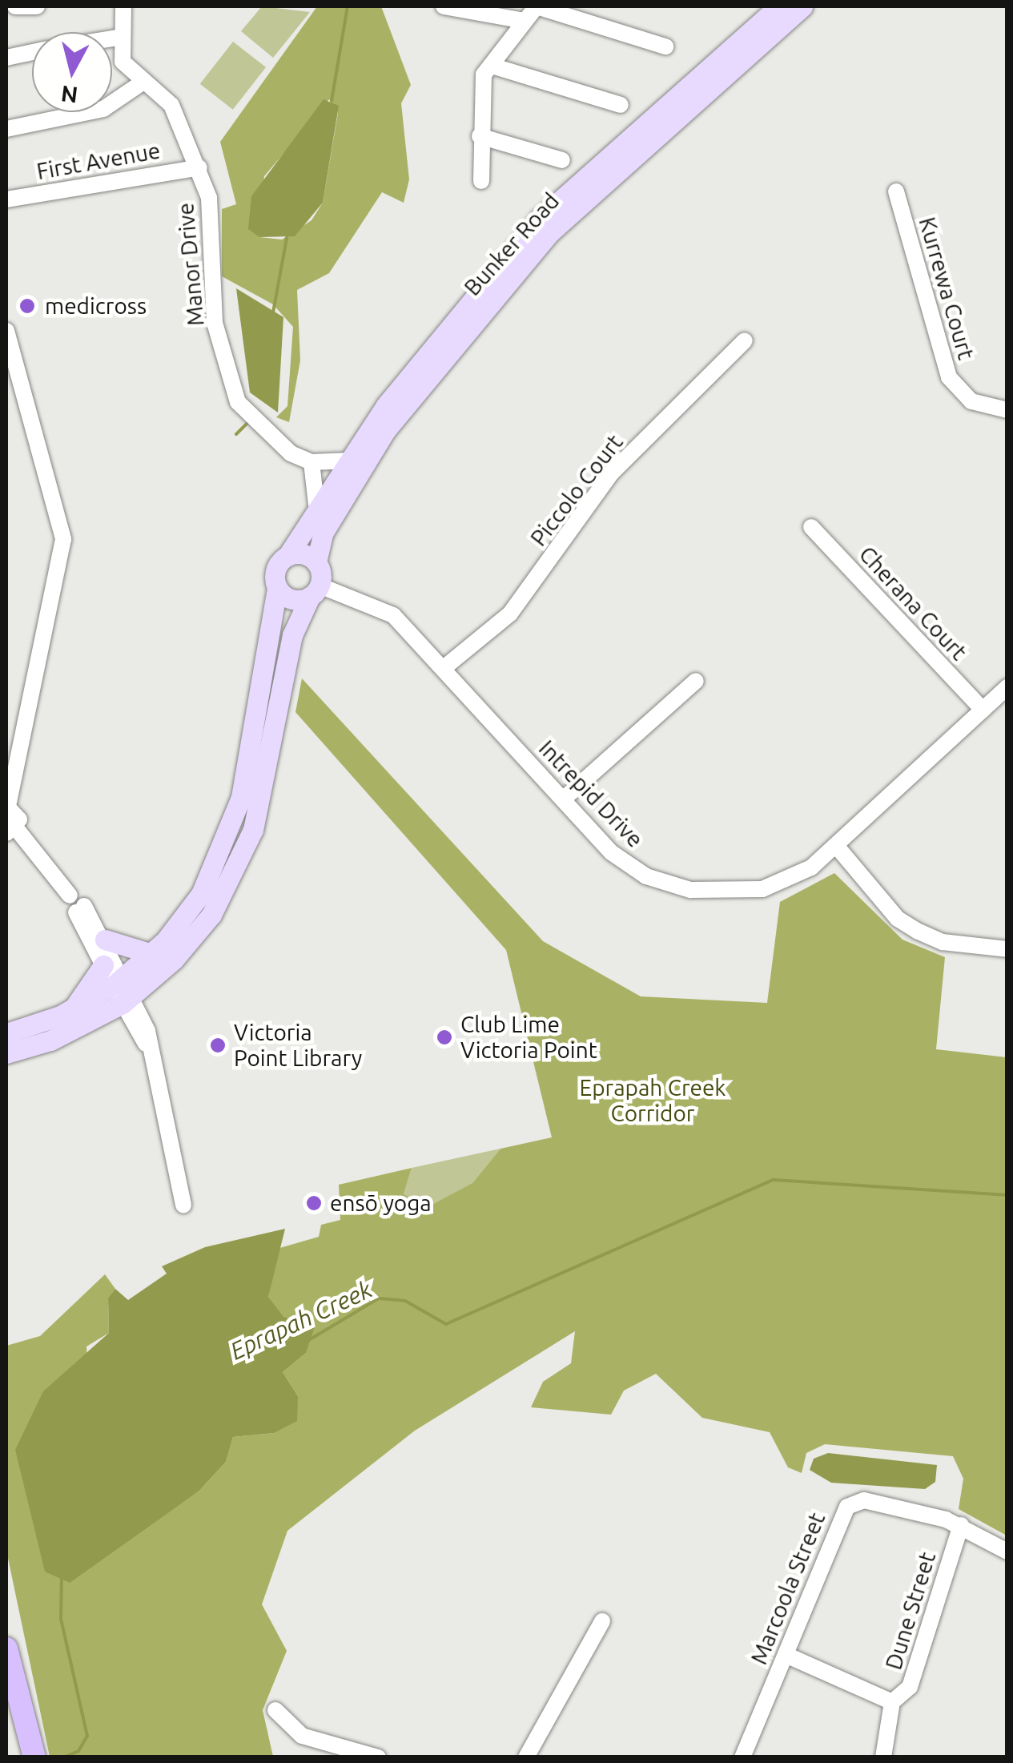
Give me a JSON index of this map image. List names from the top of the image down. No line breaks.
{"streets":{"main road":["Bunker Road"],"street":["First Avenue","Manor Drive","Kurrewa Court","Piccolo Court","Cherana Court","Intrepid Drive","Marcoola Street","Dune Street"]},"crossings":[["First Avenue","Manor Drive"],["Bunker Road","Intrepid Drive"],["Piccolo Court","Intrepid Drive"],["Cherana Court","Intrepid Drive"],["Marcoola Street","Dune Street"]],"water":["Eprapah Creek"],"parks":["Eprapah Creek Corridor"],"places":["medicross","Club Lime Victoria Point","Victoria Point Library","ensō yoga"],"north":"bottom"}
